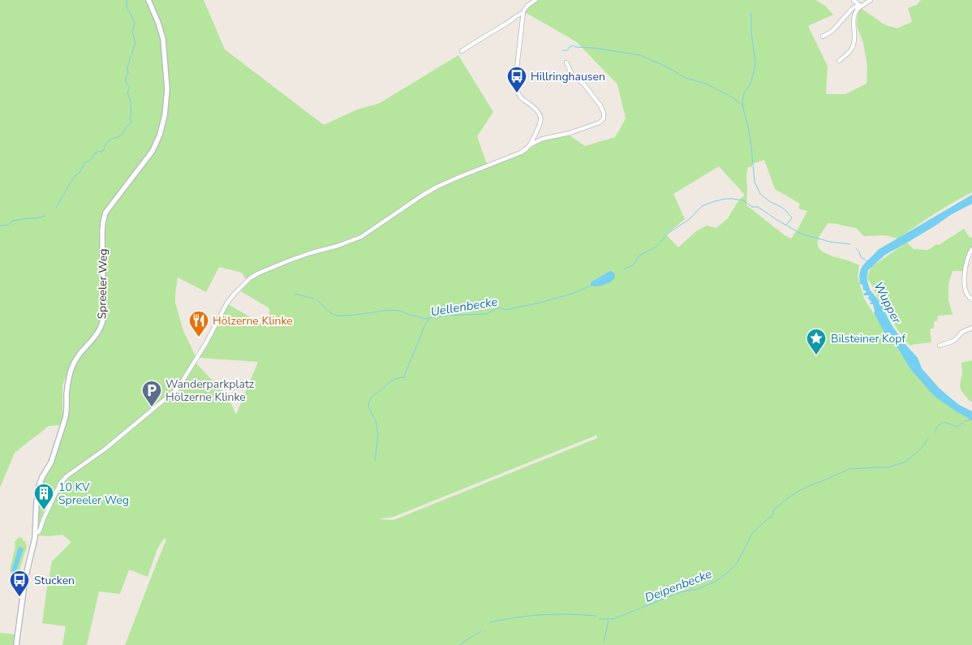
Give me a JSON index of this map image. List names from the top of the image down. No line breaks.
{"streets":{"street":["Spreeler Weg"]},"water":["Wupper","Uellenbecke","Deipenbecke"],"places":{"bus stop":["Hillringhausen","Stucken"],"restaurant":["Hölzerne Klinke"],"place":["Bilsteiner Kopf"],"parking":["Wanderparkplatz Hölzerne Klinke"],"building":["10 KV Spreeler Weg"]}}
